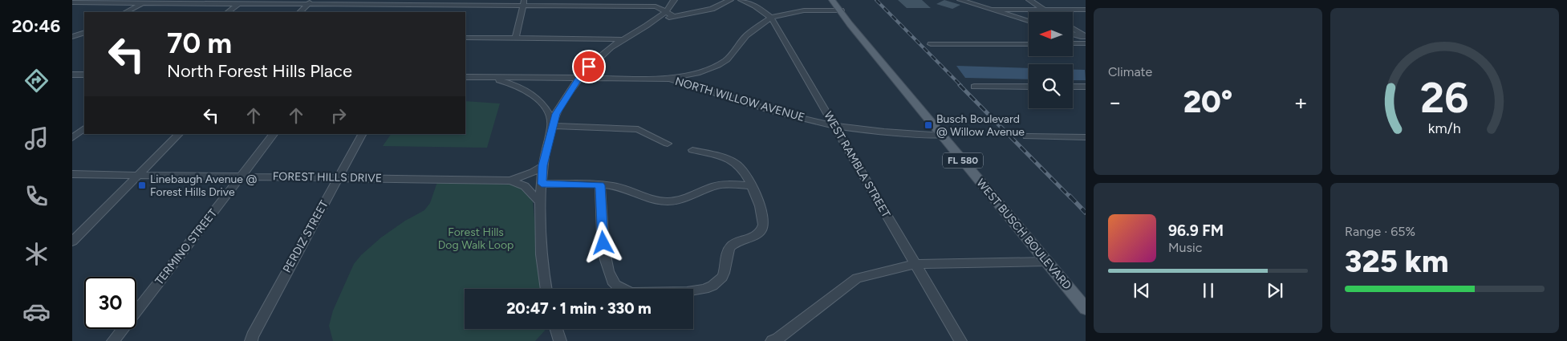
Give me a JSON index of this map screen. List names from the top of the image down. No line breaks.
{"streets":{"main road":["FL 580","WEST BUSCH BOULEVARD"],"street":["NORTH WILLOW AVENUE","WEST RAMBLA STREET","FOREST HILLS DRIVE","PERDIZ STREET","TERMINO STREET"]},"crossings":[["NORTH WILLOW AVENUE","WEST RAMBLA STREET"],["NORTH WILLOW AVENUE","WEST BUSCH BOULEVARD"],["FOREST HILLS DRIVE","PERDIZ STREET"],["FOREST HILLS DRIVE","TERMINO STREET"]],"parks":["Forest Hills Dog Walk Loop"],"places":{"transit":["Busch Boulevard @ Willow Avenue","Linebaugh Avenue @ Forest Hills Drive"]},"north":"left","page":{"tabs":"20:46","tile":["Climate",["Range · 65%","325 km"]],"turn":["70 m","North Forest Hills Place"],"heat":["−","20°","+"],"song":["96.9 FM","Music"],"limit":"30","trip":"20:47 · 1 min · 330 m","gauge":["26","km/h"]}}
